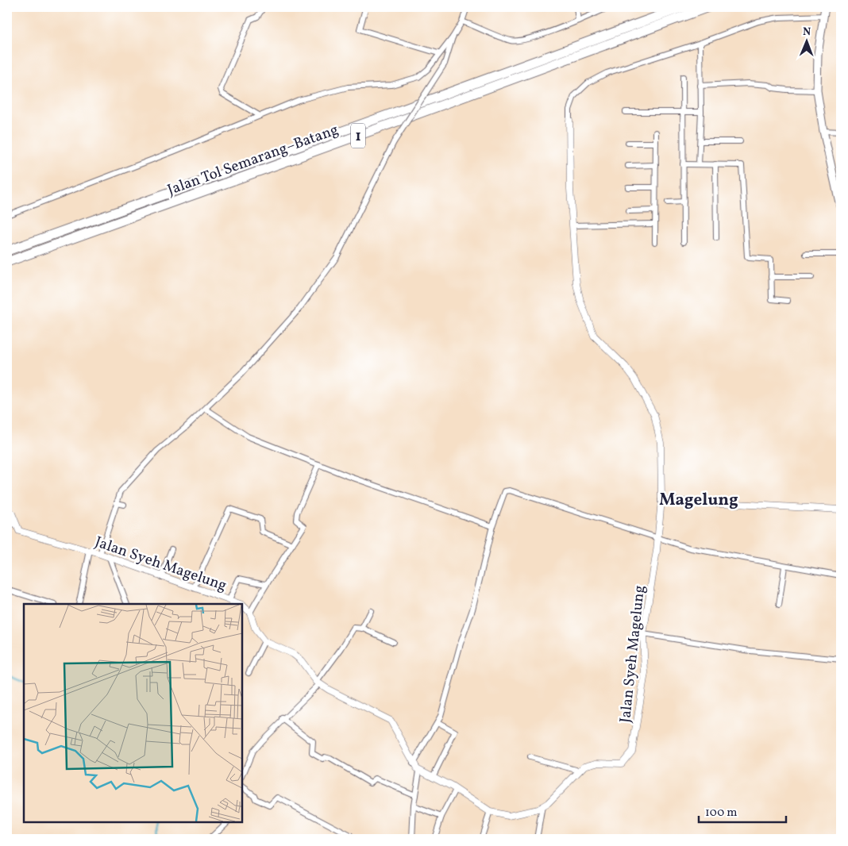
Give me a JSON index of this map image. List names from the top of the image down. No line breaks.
{"streets":{"highway":["1","Jalan Tol Semarang–Batang"],"street":["Jalan Syeh Magelung"]},"districts":["Magelung"],"scale_bar":"100 m","north":"top"}
